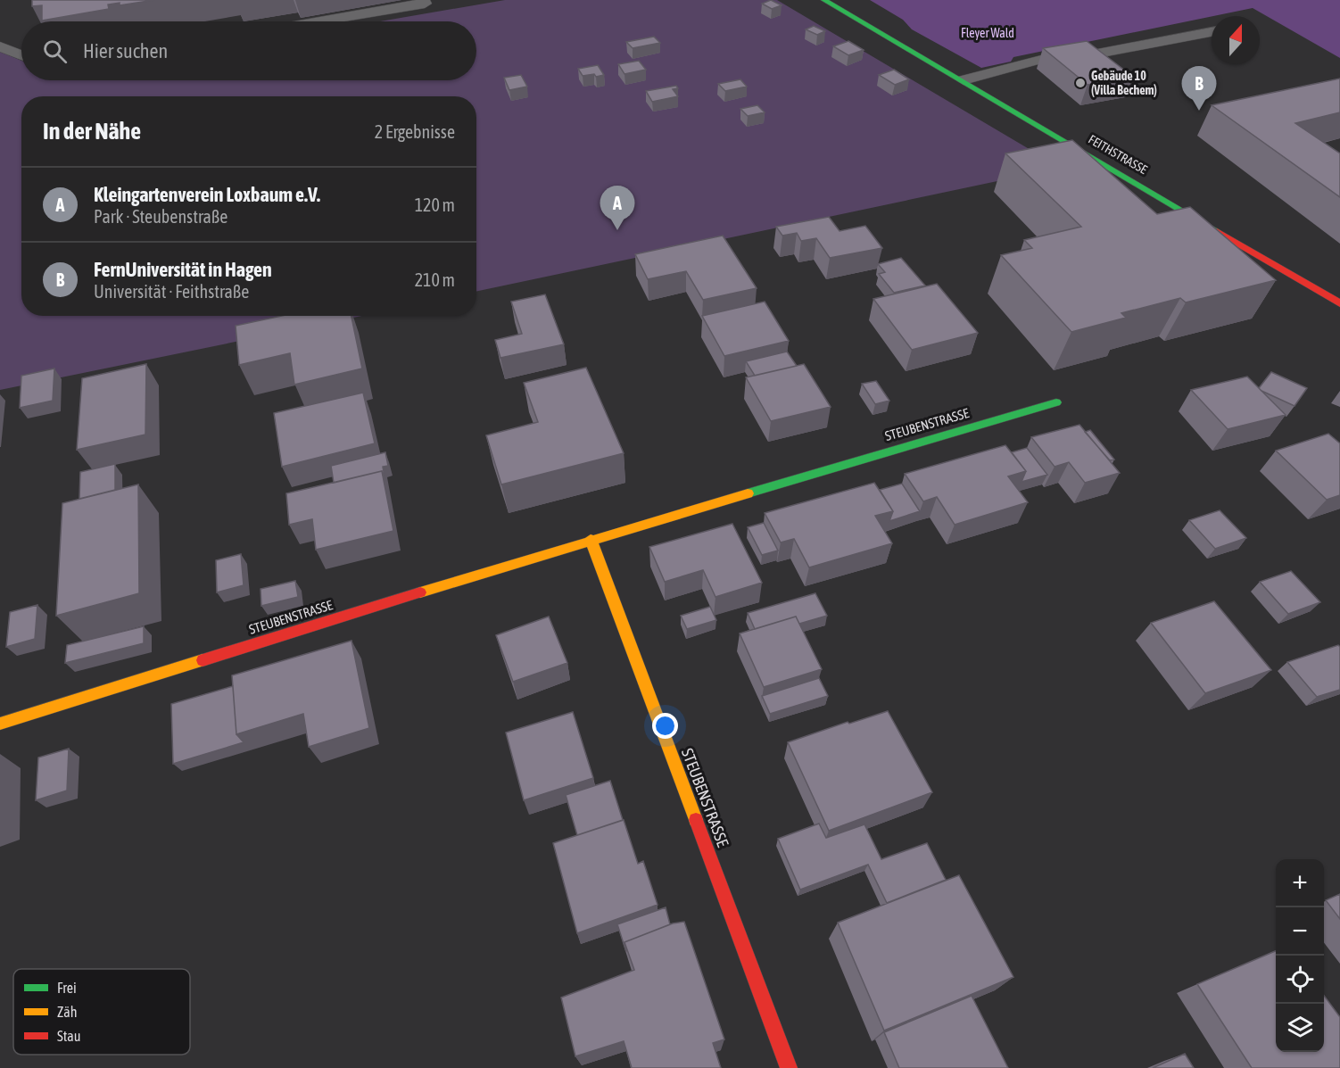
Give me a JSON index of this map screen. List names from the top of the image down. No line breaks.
{"streets":{"street":["FEITHSTRASSE","STEUBENSTRASSE"]},"parks":["Fleyer Wald"],"places":["Gebäude 10 (Villa Bechem)"],"legend":["Frei","Zäh","Stau"],"north":"top","page":{"search":"Hier suchen","pins":["B","A"],"heading":["In der Nähe","2 Ergebnisse"],"list":[{"mark":"A","name":"Kleingartenverein Loxbaum e.V.","note":"Park · Steubenstraße","value":"120 m"},{"mark":"B","name":"FernUniversität in Hagen","note":"Universität · Feithstraße","value":"210 m"}],"map_buttons":["+","−"]}}
